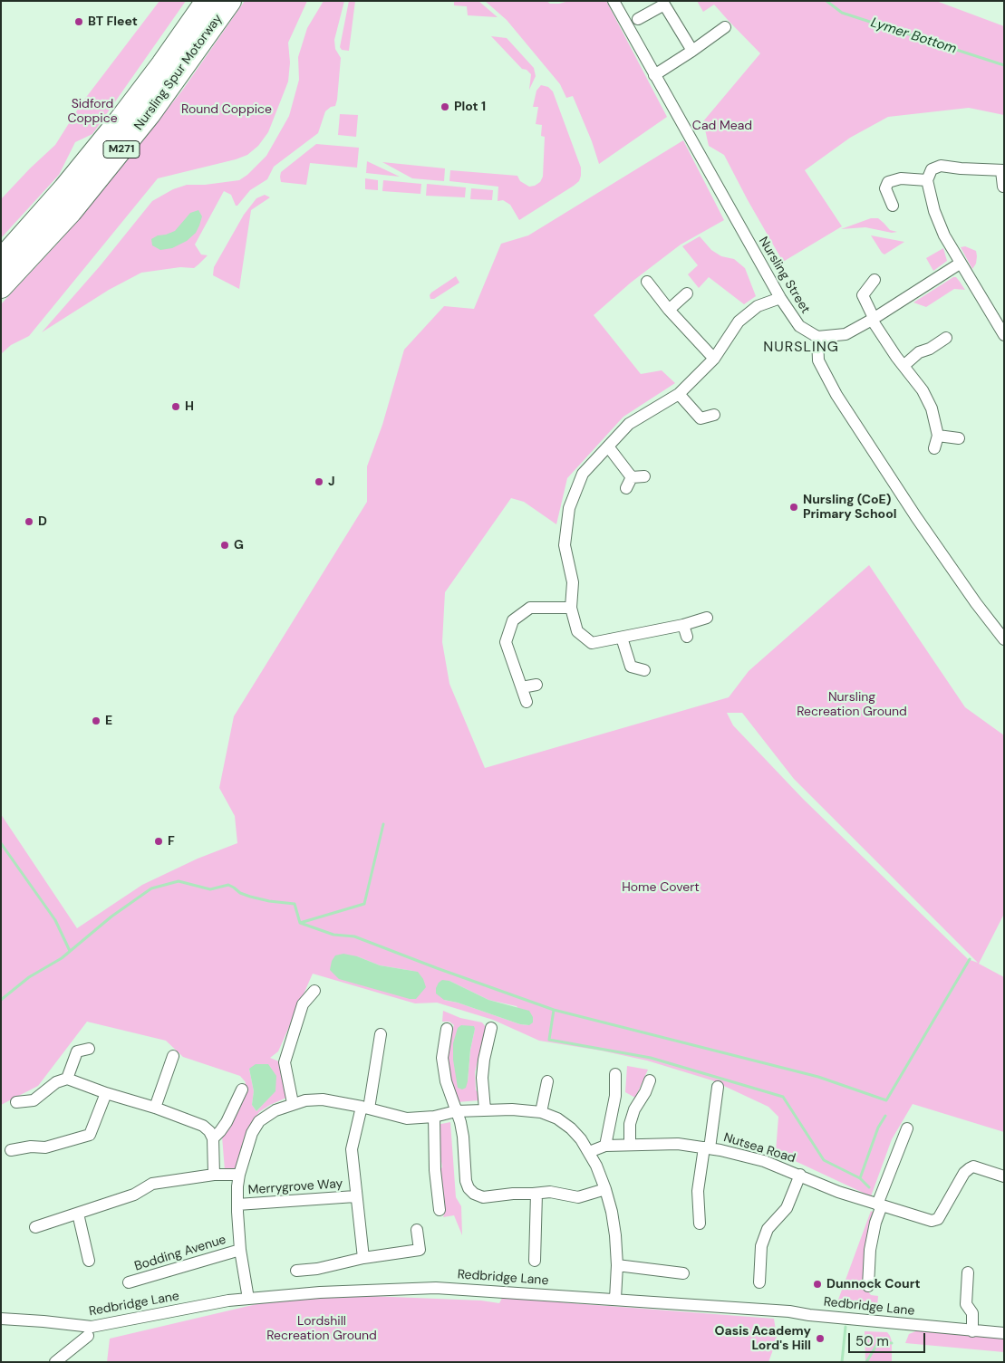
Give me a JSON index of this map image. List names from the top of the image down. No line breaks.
{"streets":{"highway":["Nursling Spur Motorway","M271"],"street":["Nursling Street","Nutsea Road","Merrygrove Way","Bodding Avenue","Redbridge Lane"]},"crossings":[["Nutsea Road","Bodding Avenue"],["Merrygrove Way","Bodding Avenue"],["Bodding Avenue","Redbridge Lane"]],"districts":["NURSLING"],"water":["Lymer Bottom"],"parks":["Sidford Coppice","Round Coppice","Cad Mead","Nursling Recreation Ground","Home Covert","Lordshill Recreation Ground"],"places":["BT Fleet","Plot 1","H","J","Nursling (CoE) Primary School","D","G","E","F","Dunnock Court","Oasis Academy Lord's Hill"],"scale_bar":"50 m"}
